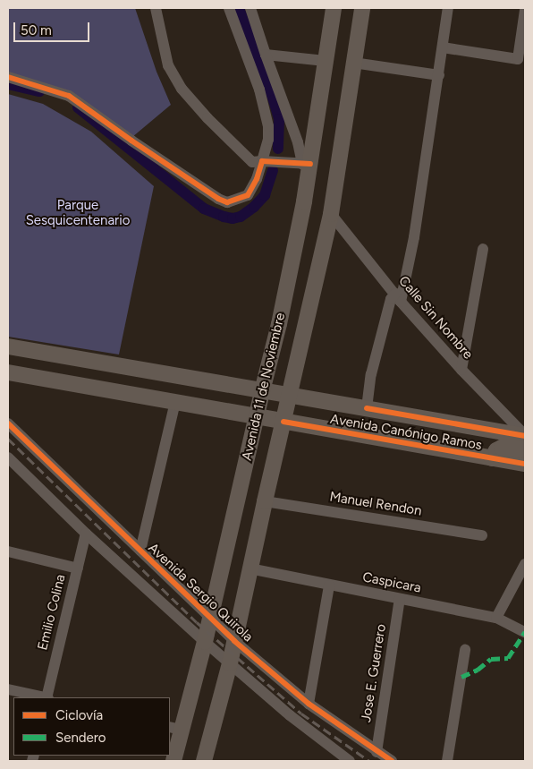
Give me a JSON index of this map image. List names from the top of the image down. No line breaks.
{"streets":{"main road":["Avenida 11 de Noviembre","Avenida Canónigo Ramos"],"street":["Calle Sin Nombre","Manuel Rendon","Caspicara","Avenida Sergio Quirola","Emilio Colina","Jose E. Guerrero"]},"crossings":[["Calle Sin Nombre","Avenida 11 de Noviembre"],["Calle Sin Nombre","Avenida Canónigo Ramos"],["Avenida 11 de Noviembre","Avenida Canónigo Ramos"],["Avenida 11 de Noviembre","Manuel Rendon"],["Avenida 11 de Noviembre","Caspicara"],["Avenida 11 de Noviembre","Avenida Sergio Quirola"],["Caspicara","Jose E. Guerrero"],["Avenida Sergio Quirola","Jose E. Guerrero"]],"parks":["Parque Sesquicentenario"],"legend":["Ciclovía","Sendero"],"scale_bar":"50 m"}
